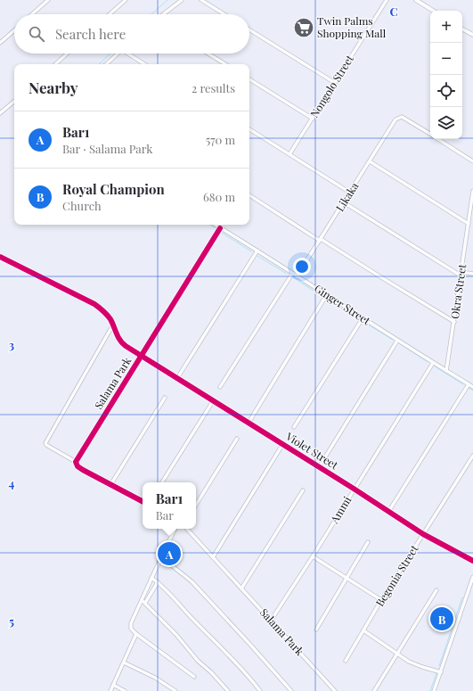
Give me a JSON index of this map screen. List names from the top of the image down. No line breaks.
{"streets":{"street":["Nongolo Street","Likaka","Okra Street","Ginger Street","Salama Park","Violet Street","Ammi","Begonia Street"]},"crossings":[["Likaka","Ginger Street"],["Okra Street","Ginger Street"],["Ginger Street","Salama Park"],["Ginger Street","Ammi"],["Salama Park","Violet Street"],["Salama Park","Ammi"],["Violet Street","Ammi"],["Violet Street","Begonia Street"]],"places":{"supermarket":["Twin Palms Shopping Mall"]},"page":{"map_buttons":["+","−"],"search":"Search here","heading":["Nearby","2 results"],"list":[{"mark":"A","name":"Bar1","note":"Bar · Salama Park","value":"570 m"},{"mark":"B","name":"Royal Champion","note":"Church","value":"680 m"}],"popup":["Bar1","Bar"],"pins":["A","B"]},"grid":{"columns":["C"],"rows":["3","4","5"]}}
